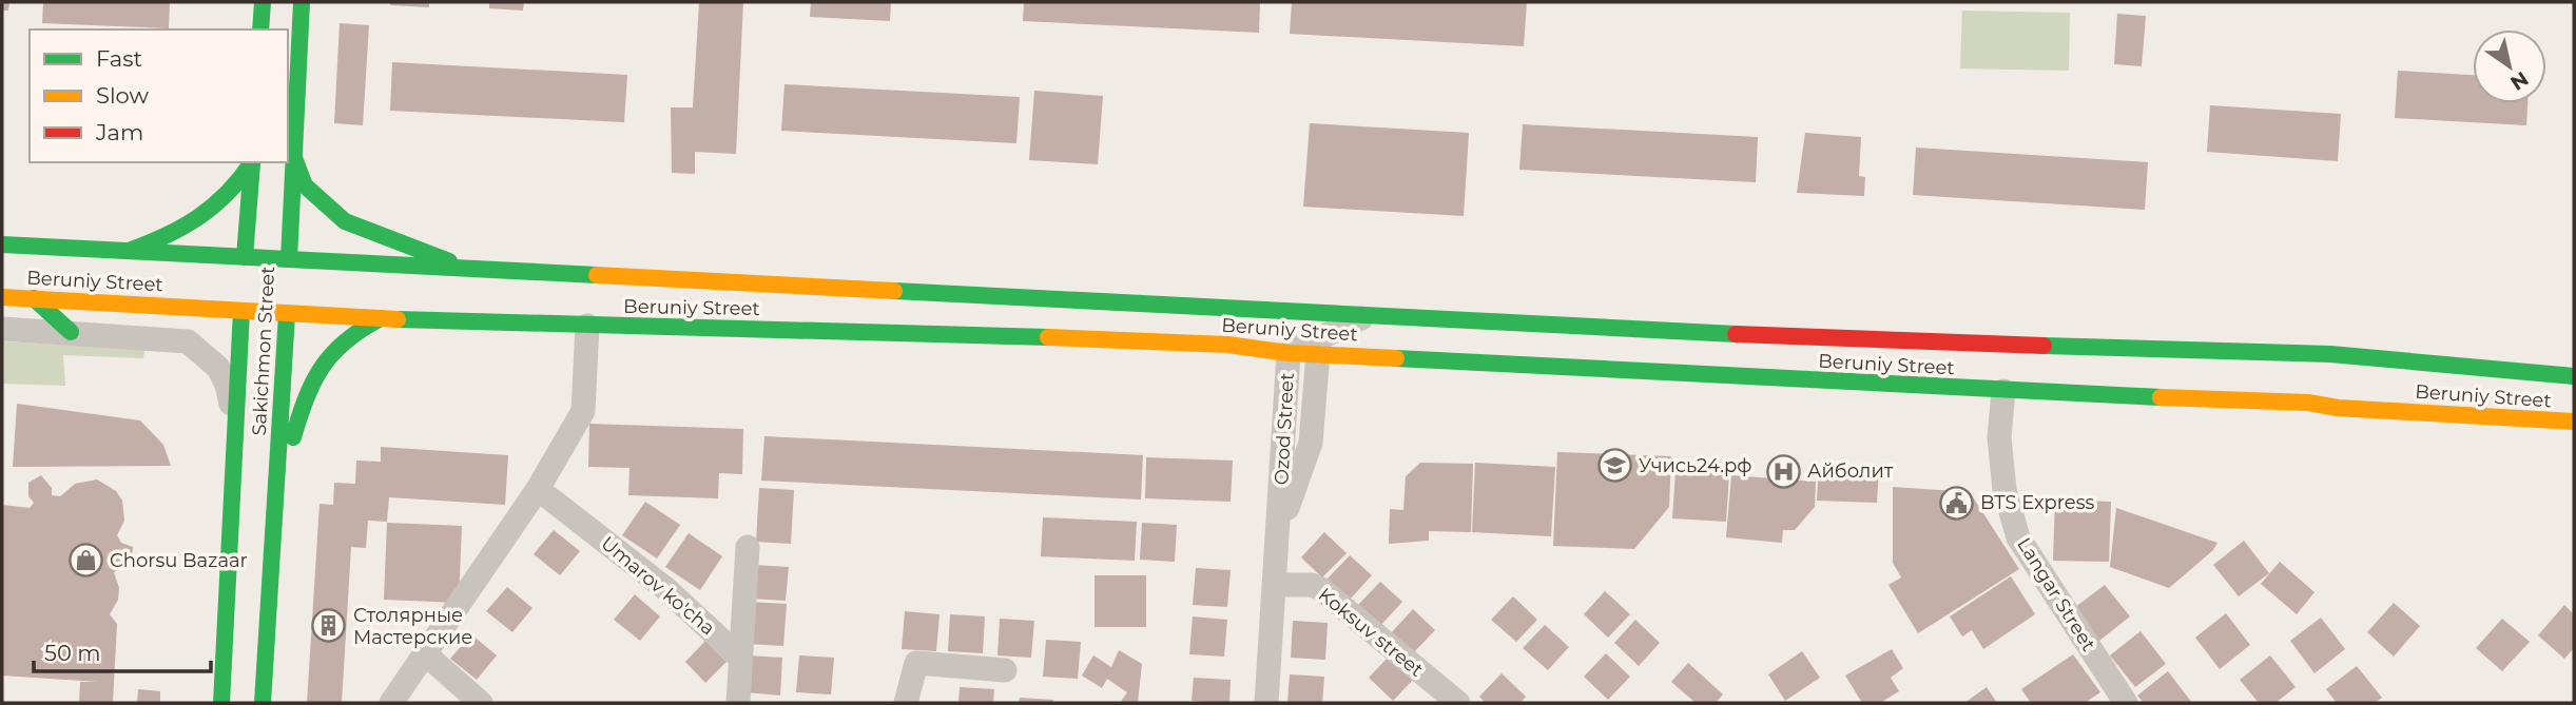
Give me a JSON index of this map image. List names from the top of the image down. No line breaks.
{"streets":{"main road":["Beruniy Street","Sakichmon Street"],"street":["Ozod Street","Umarov ko'cha","Langar Street","Koksuv street"]},"crossings":[["Beruniy Street","Sakichmon Street"],["Beruniy Street","Ozod Street"],["Beruniy Street","Langar Street"],["Ozod Street","Koksuv street"]],"places":{"school or university":["Учись24.рф"],"hospital":["Айболит"],"public building":["BTS Express"],"shop":["Chorsu Bazaar"],"building":["Столярные Мастерские"]},"legend":["Fast","Slow","Jam"],"scale_bar":"50 m","north":"bottom right"}
